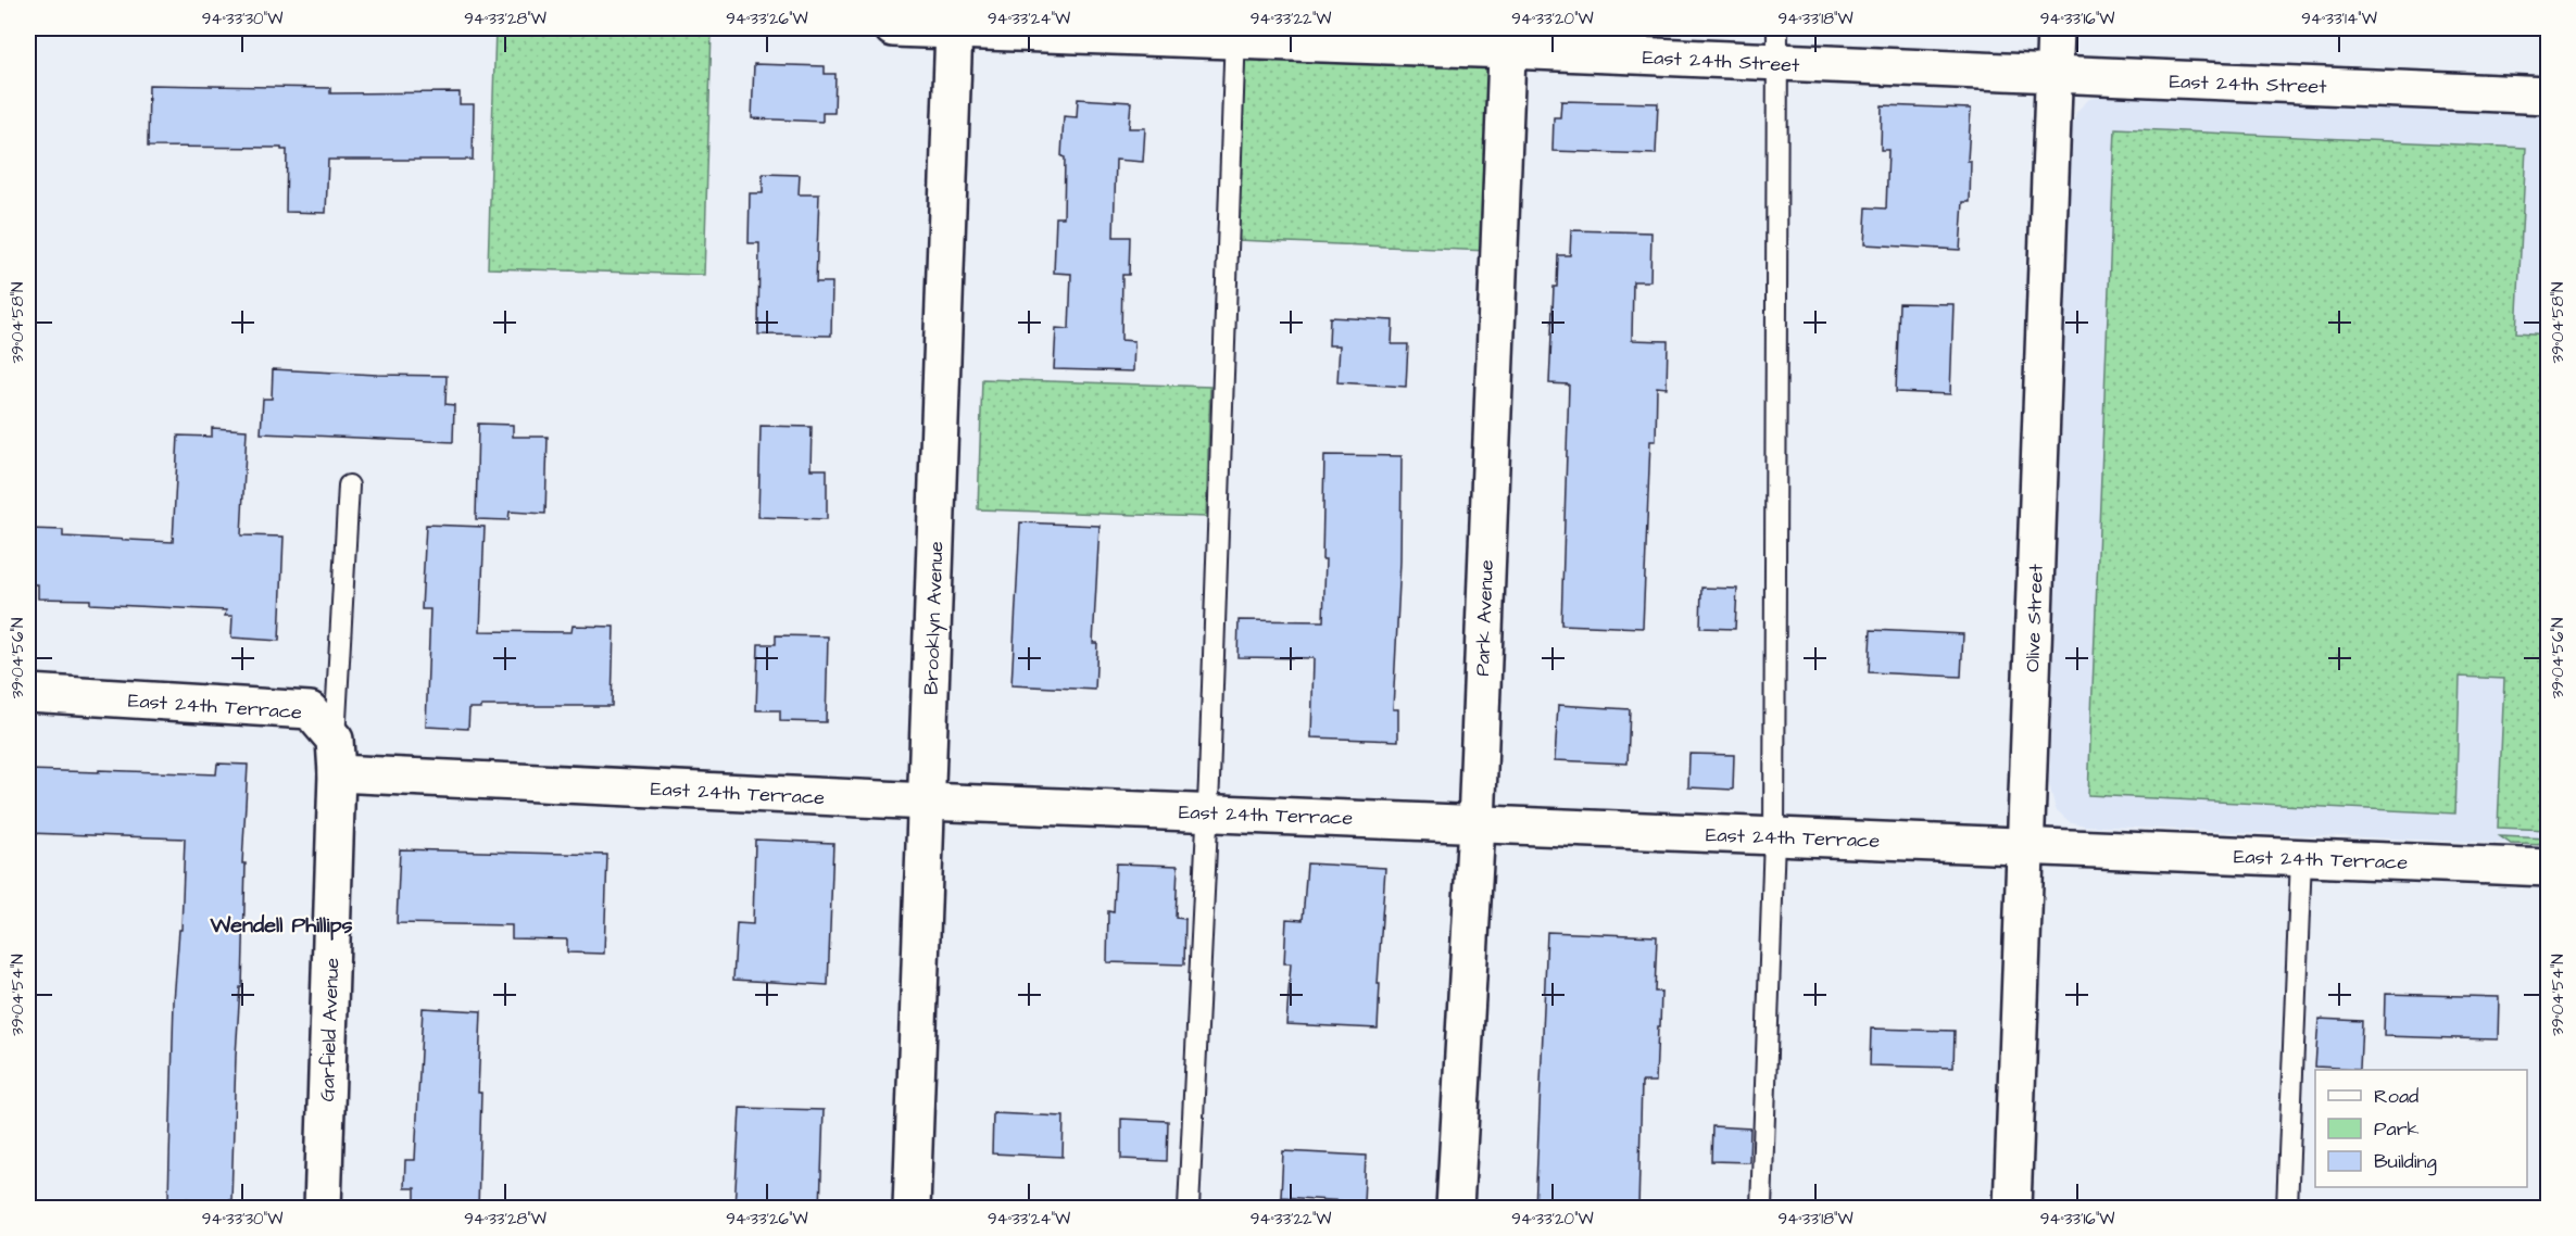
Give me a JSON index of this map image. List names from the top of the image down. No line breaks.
{"streets":{"street":["East 24th Street","Brooklyn Avenue","Park Avenue","Olive Street","East 24th Terrace","Garfield Avenue"]},"crossings":[["East 24th Street","Brooklyn Avenue"],["East 24th Street","Park Avenue"],["East 24th Street","Olive Street"],["Brooklyn Avenue","East 24th Terrace"],["Park Avenue","East 24th Terrace"],["Olive Street","East 24th Terrace"],["East 24th Terrace","Garfield Avenue"]],"districts":["Wendell Phillips"],"legend":["Road","Park","Building"],"coordinates":["94°33'30\"W","94°33'28\"W","94°33'26\"W","94°33'24\"W","94°33'22\"W","94°33'20\"W","94°33'18\"W","94°33'16\"W","94°33'14\"W","39°04'58\"N","39°04'56\"N","39°04'54\"N"]}
